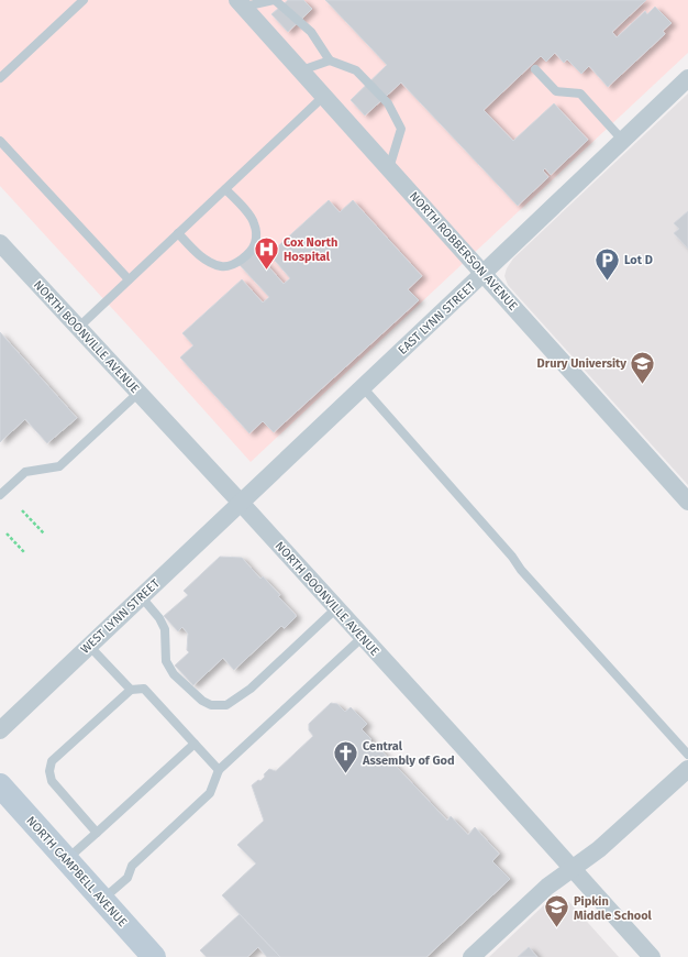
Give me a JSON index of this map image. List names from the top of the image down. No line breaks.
{"streets":{"main road":["NORTH CAMPBELL AVENUE"],"street":["NORTH ROBBERSON AVENUE","EAST LYNN STREET","NORTH BOONVILLE AVENUE","WEST LYNN STREET"]},"crossings":[["NORTH ROBBERSON AVENUE","EAST LYNN STREET"],["EAST LYNN STREET","NORTH BOONVILLE AVENUE"],["EAST LYNN STREET","WEST LYNN STREET"],["NORTH BOONVILLE AVENUE","WEST LYNN STREET"]],"places":{"hospital":["Cox North Hospital"],"parking":["Lot D"],"school or university":["Drury University","Pipkin Middle School"],"church":["Central Assembly of God"]}}
